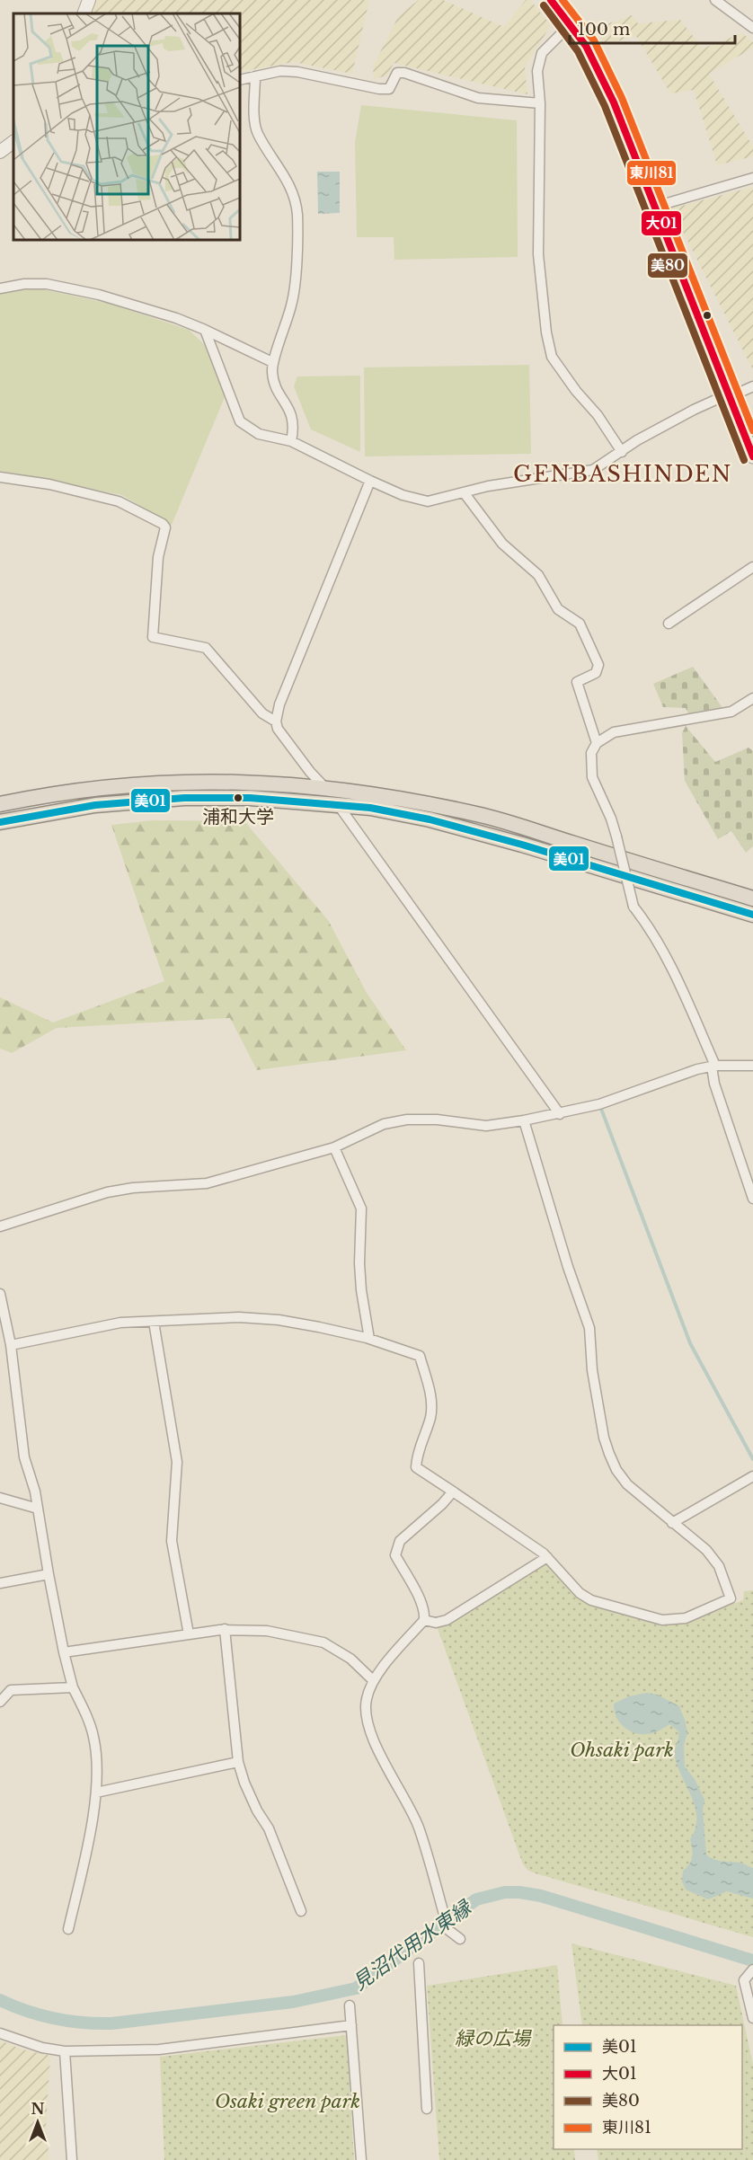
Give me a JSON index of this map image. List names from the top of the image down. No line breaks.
{"districts":["GENBASHINDEN"],"water":["見沼代用水東縁"],"parks":["Ohsaki park","緑の広場","Osaki green park"],"places":["浦和大学"],"lines":["transit line 大01","transit line 東川81","transit line 美80","transit line 美01"],"legend":["美01","大01","美80","東川81"],"scale_bar":"100 m","north":"top"}
